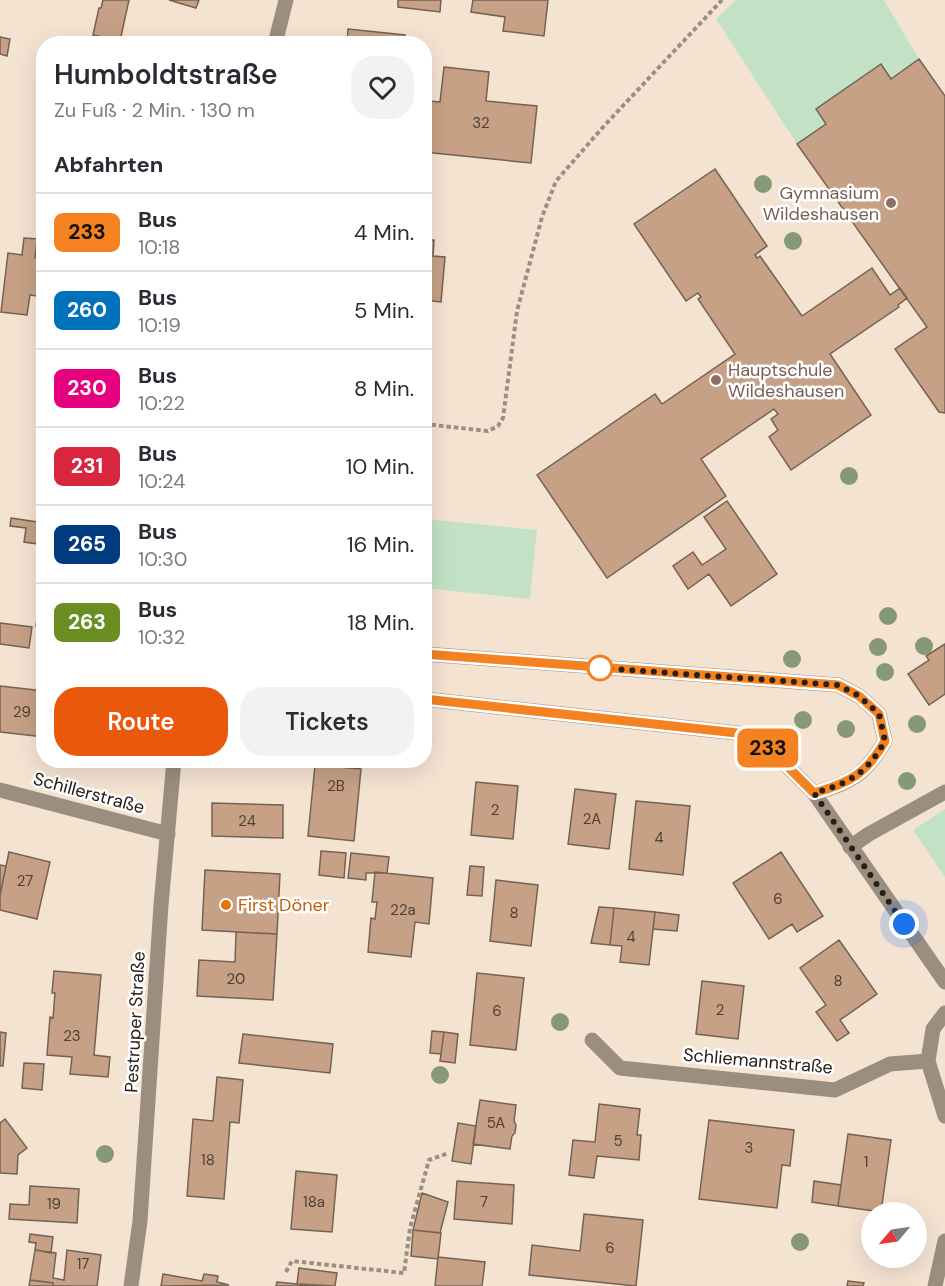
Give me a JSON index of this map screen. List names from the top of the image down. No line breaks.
{"streets":{"street":["Schillerstraße","Pestruper Straße","Schliemannstraße"]},"crossings":[["Schillerstraße","Pestruper Straße"]],"places":["Gymnasium Wildeshausen","Hauptschule Wildeshausen","First Döner"],"lines":["bus line 233"],"house_numbers":["32","29","2B","2","2A","24","4","27","6","22a","8","4","20","8","2","6","23","5A","5","3","18","1","18a","7","19","6","17"],"north":"bottom left","page":{"on_map":"233","heading":[["Humboldtstraße","Zu Fuß · 2 Min. · 130 m"],"Abfahrten"],"list":[{"mark":"233","name":"Bus","note":"10:18","value":"4 Min."},{"mark":"260","name":"Bus","note":"10:19","value":"5 Min."},{"mark":"230","name":"Bus","note":"10:22","value":"8 Min."},{"mark":"231","name":"Bus","note":"10:24","value":"10 Min."},{"mark":"265","name":"Bus","note":"10:30","value":"16 Min."},{"mark":"263","name":"Bus","note":"10:32","value":"18 Min."}],"buttons":["Route","Tickets"]}}
